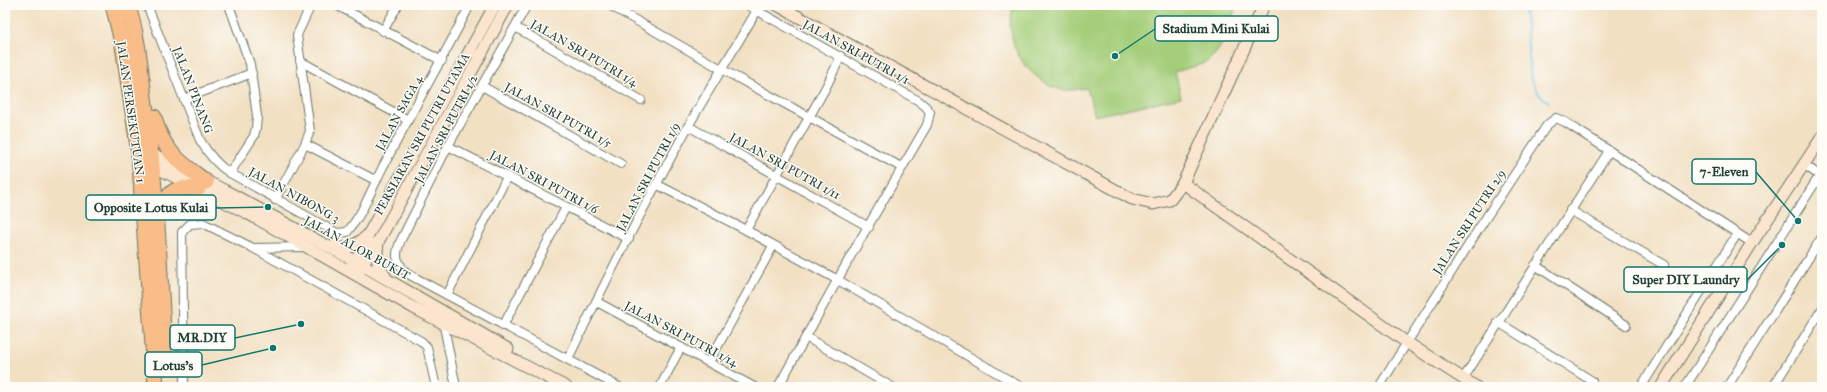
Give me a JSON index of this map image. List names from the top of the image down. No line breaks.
{"streets":{"highway":["JALAN PERSEKUTUAN 1"],"main road":["PERSIARAN SRI PUTRI UTAMA","JALAN ALOR BUKIT"],"street":["JALAN SRI PUTRI 1/1","JALAN SRI PUTRI 1/4","JALAN PINANG","JALAN SAGA 4","JALAN SRI PUTRI 1/5","JALAN SRI PUTRI 1/2","JALAN SRI PUTRI 1/11","JALAN SRI PUTRI 1/9","JALAN SRI PUTRI 1/6","JALAN NIBONG 3","JALAN SRI PUTRI 2/9","JALAN SRI PUTRI 1/14"]},"crossings":[["JALAN SRI PUTRI 1/1","JALAN SRI PUTRI 1/9"],["JALAN SRI PUTRI 1/4","JALAN SRI PUTRI 1/2"],["JALAN PINANG","JALAN NIBONG 3"],["JALAN PERSEKUTUAN 1","JALAN ALOR BUKIT"],["JALAN SAGA 4","JALAN NIBONG 3"],["JALAN SRI PUTRI 1/5","JALAN SRI PUTRI 1/2"],["JALAN SRI PUTRI 1/2","JALAN SRI PUTRI 1/6"],["PERSIARAN SRI PUTRI UTAMA","JALAN ALOR BUKIT"],["JALAN SRI PUTRI 1/11","JALAN SRI PUTRI 1/9"],["JALAN SRI PUTRI 1/9","JALAN SRI PUTRI 1/6"],["JALAN SRI PUTRI 1/9","JALAN SRI PUTRI 1/14"]],"places":["Stadium Mini Kulai","Opposite Lotus Kulai","7-Eleven","Super DIY Laundry","MR.DIY","Lotus's"]}
